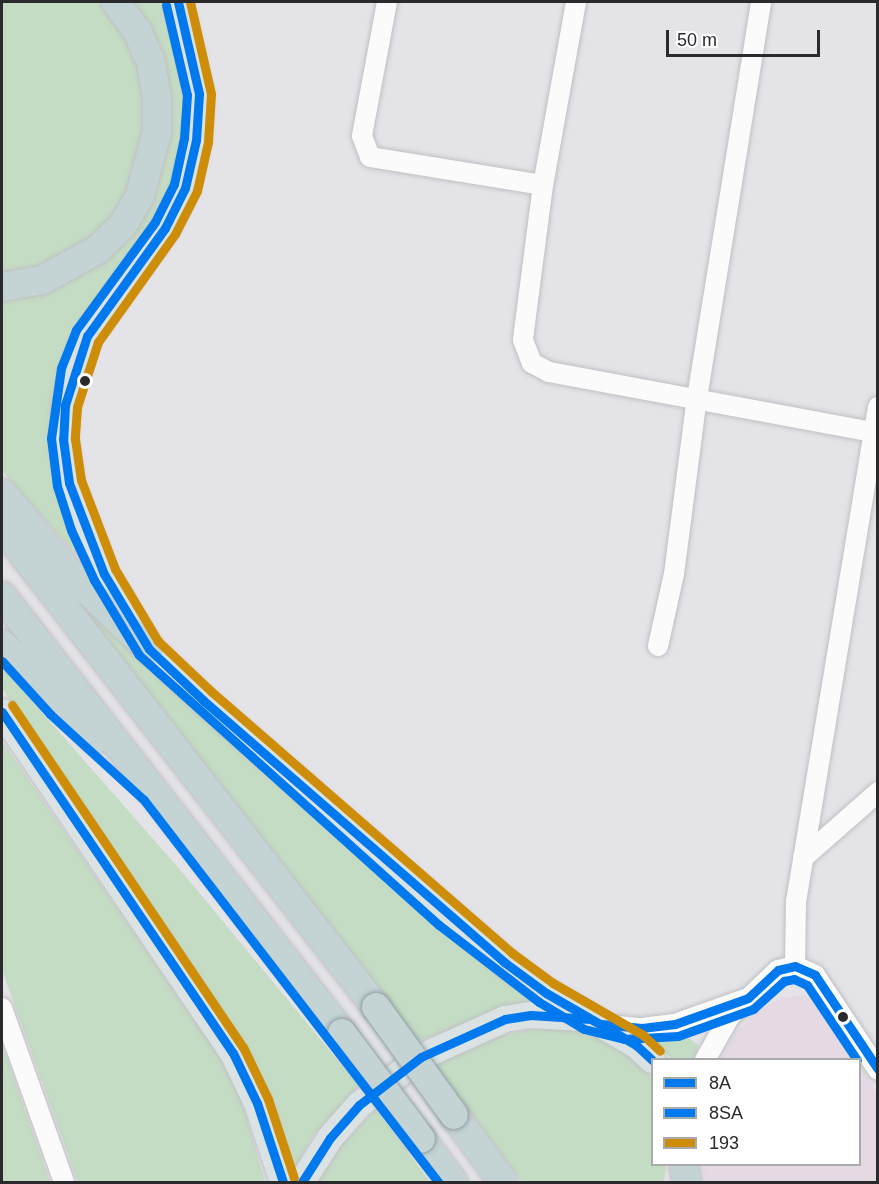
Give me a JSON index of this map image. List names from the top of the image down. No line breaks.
{"lines":["transit line 8A","transit line 193","transit line 8SA"],"legend":["8A","8SA","193"],"scale_bar":"50 m"}
